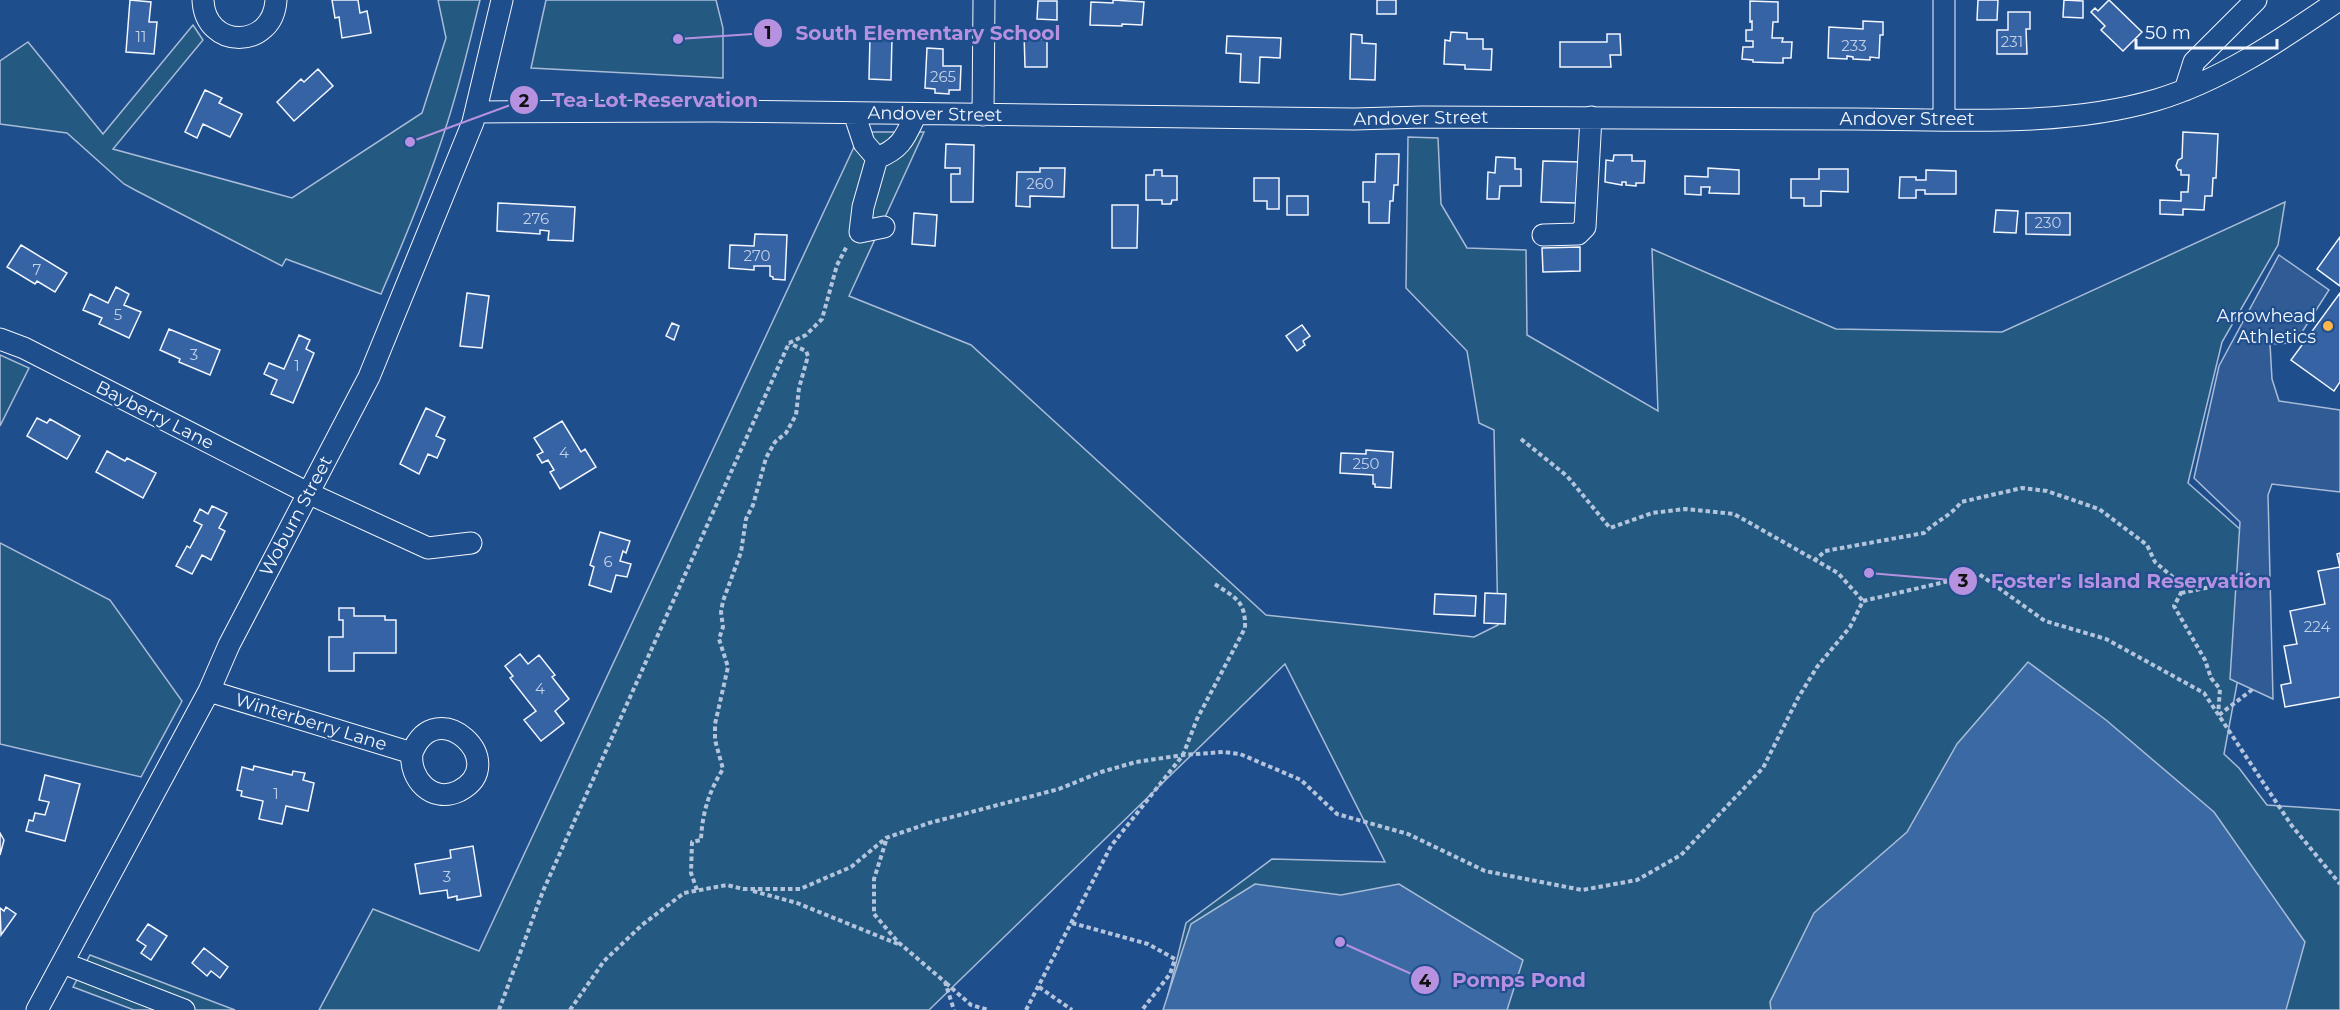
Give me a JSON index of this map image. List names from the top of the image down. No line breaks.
{"streets":{"street":["Andover Street","Bayberry Lane","Woburn Street","Winterberry Lane"]},"crossings":[["Andover Street","Woburn Street"],["Bayberry Lane","Woburn Street"],["Woburn Street","Winterberry Lane"]],"places":["South Elementary School","Tea Lot Reservation","Arrowhead Athletics","Foster's Island Reservation","Pomps Pond"],"house_numbers":["11","231","233","265","260","276","230","270","7","5","3","1","4","250","6","224","4","1","3"],"scale_bar":"50 m"}
